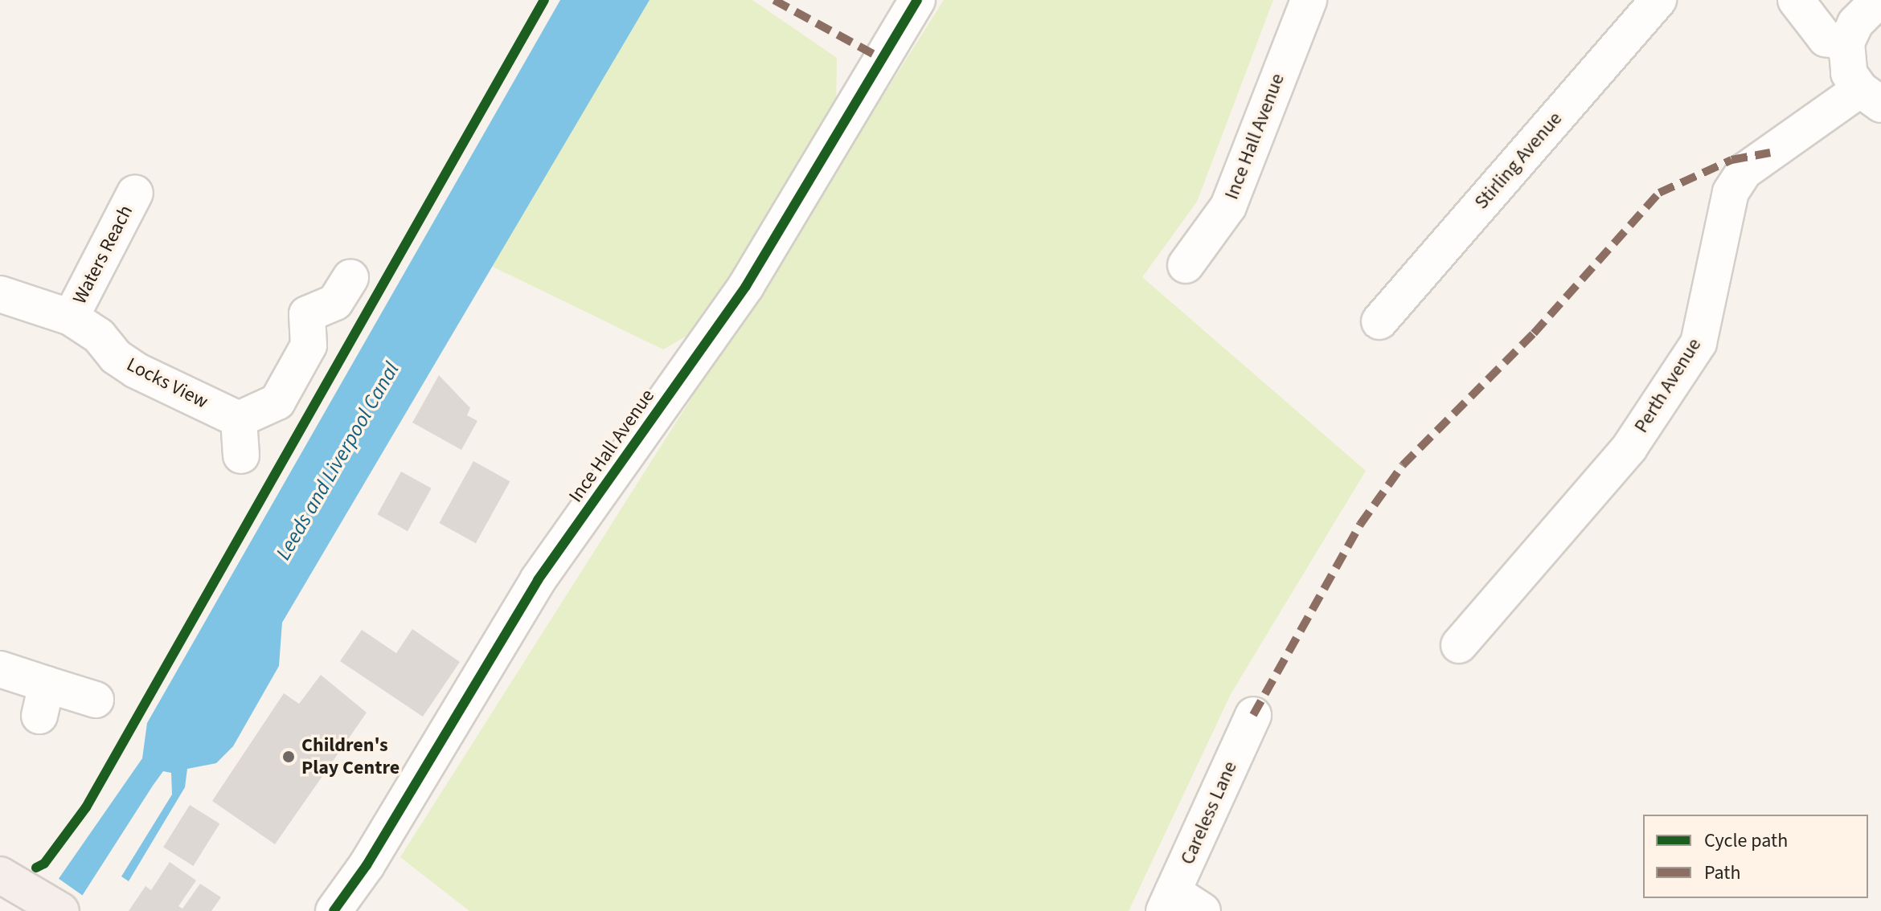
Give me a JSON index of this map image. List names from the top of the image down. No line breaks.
{"streets":{"street":["Ince Hall Avenue","Stirling Avenue","Waters Reach","Locks View","Perth Avenue","Careless Lane"]},"crossings":[["Waters Reach","Locks View"]],"water":["Leeds and Liverpool Canal"],"places":["Children's Play Centre"],"legend":["Cycle path","Path"]}
